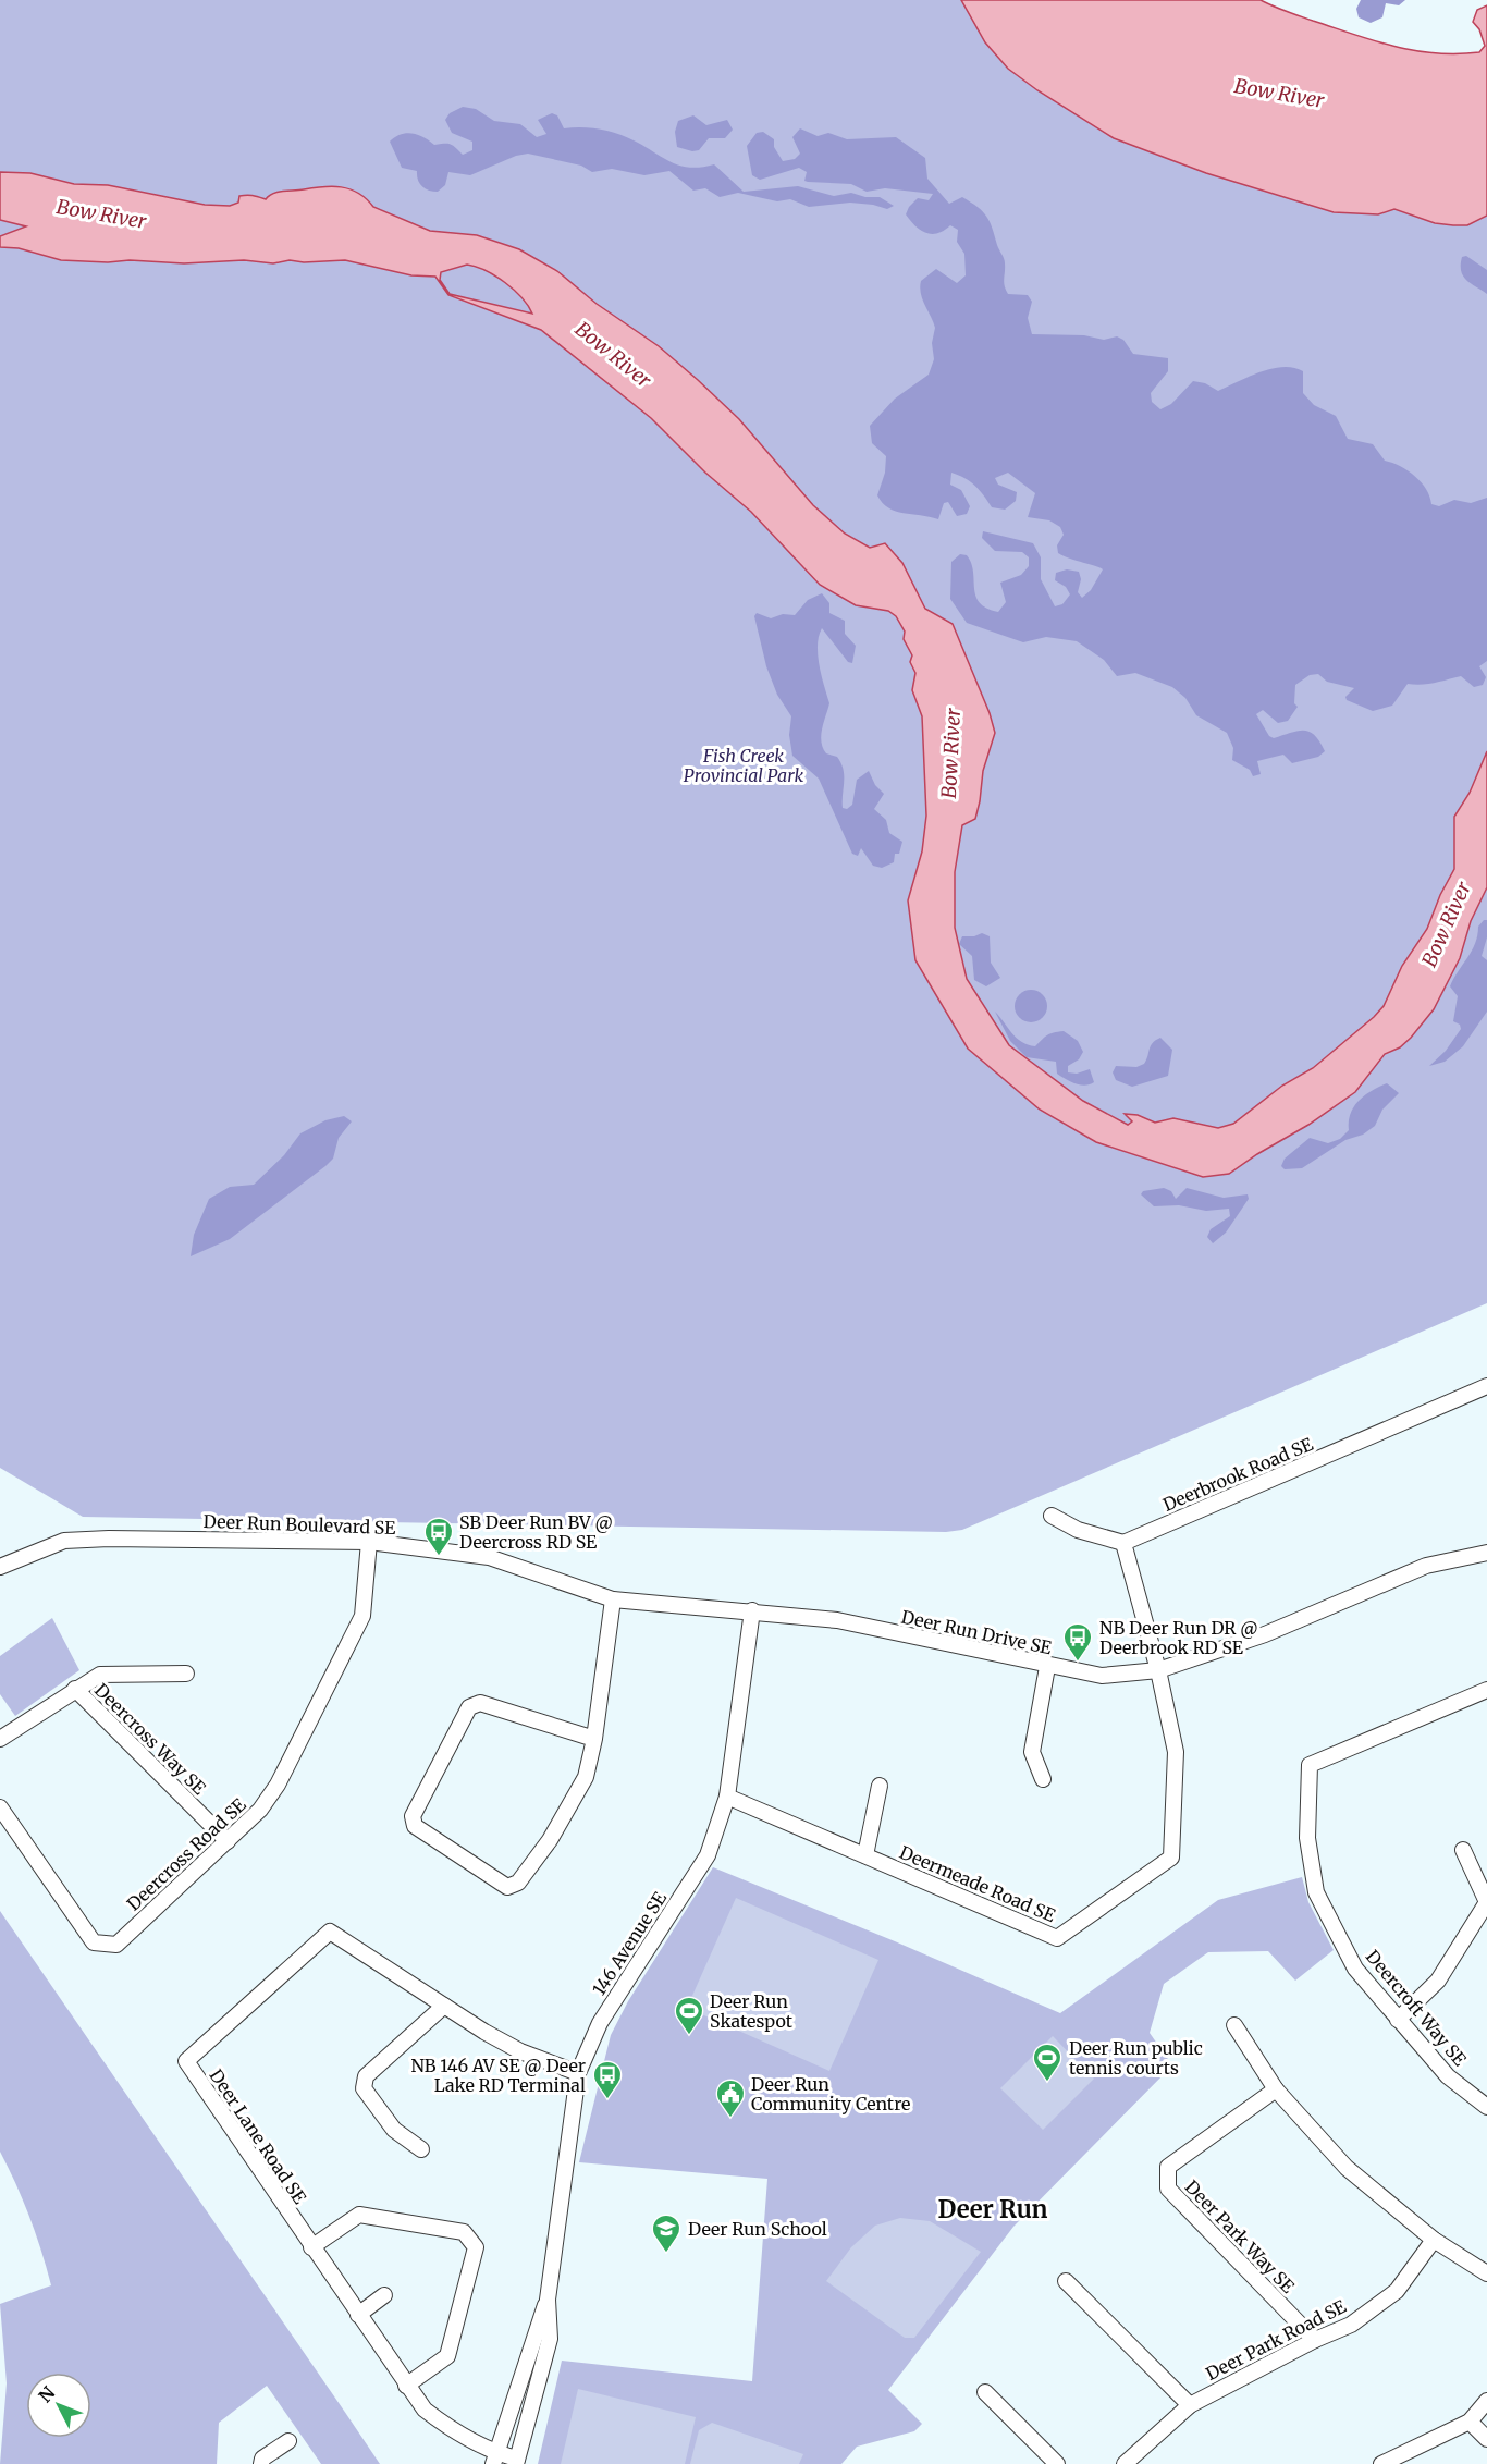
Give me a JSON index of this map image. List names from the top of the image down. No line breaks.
{"streets":{"street":["Deerbrook Road SE","Deer Run Boulevard SE","Deer Run Drive SE","Deercross Way SE","Deercross Road SE","Deermeade Road SE","146 Avenue SE","Deercroft Way SE","Deer Lane Road SE","Deer Park Way SE","Deer Park Road SE"]},"crossings":[["Deer Run Boulevard SE","Deer Run Drive SE"],["Deer Run Boulevard SE","Deercross Road SE"],["Deer Run Boulevard SE","146 Avenue SE"],["Deer Run Drive SE","Deermeade Road SE"],["Deer Run Drive SE","146 Avenue SE"],["Deercross Way SE","Deercross Road SE"],["Deermeade Road SE","146 Avenue SE"],["146 Avenue SE","Deer Lane Road SE"],["Deer Park Way SE","Deer Park Road SE"]],"districts":["Deer Run"],"water":["Bow River"],"parks":["Fish Creek Provincial Park"],"places":{"bus stop":["SB Deer Run BV @ Deercross RD SE","NB Deer Run DR @ Deerbrook RD SE","NB 146 AV SE @ Deer Lake RD Terminal"],"sports":["Deer Run Skatespot","Deer Run public tennis courts"],"public building":["Deer Run Community Centre"],"school or university":["Deer Run School"]},"north":"top left"}
